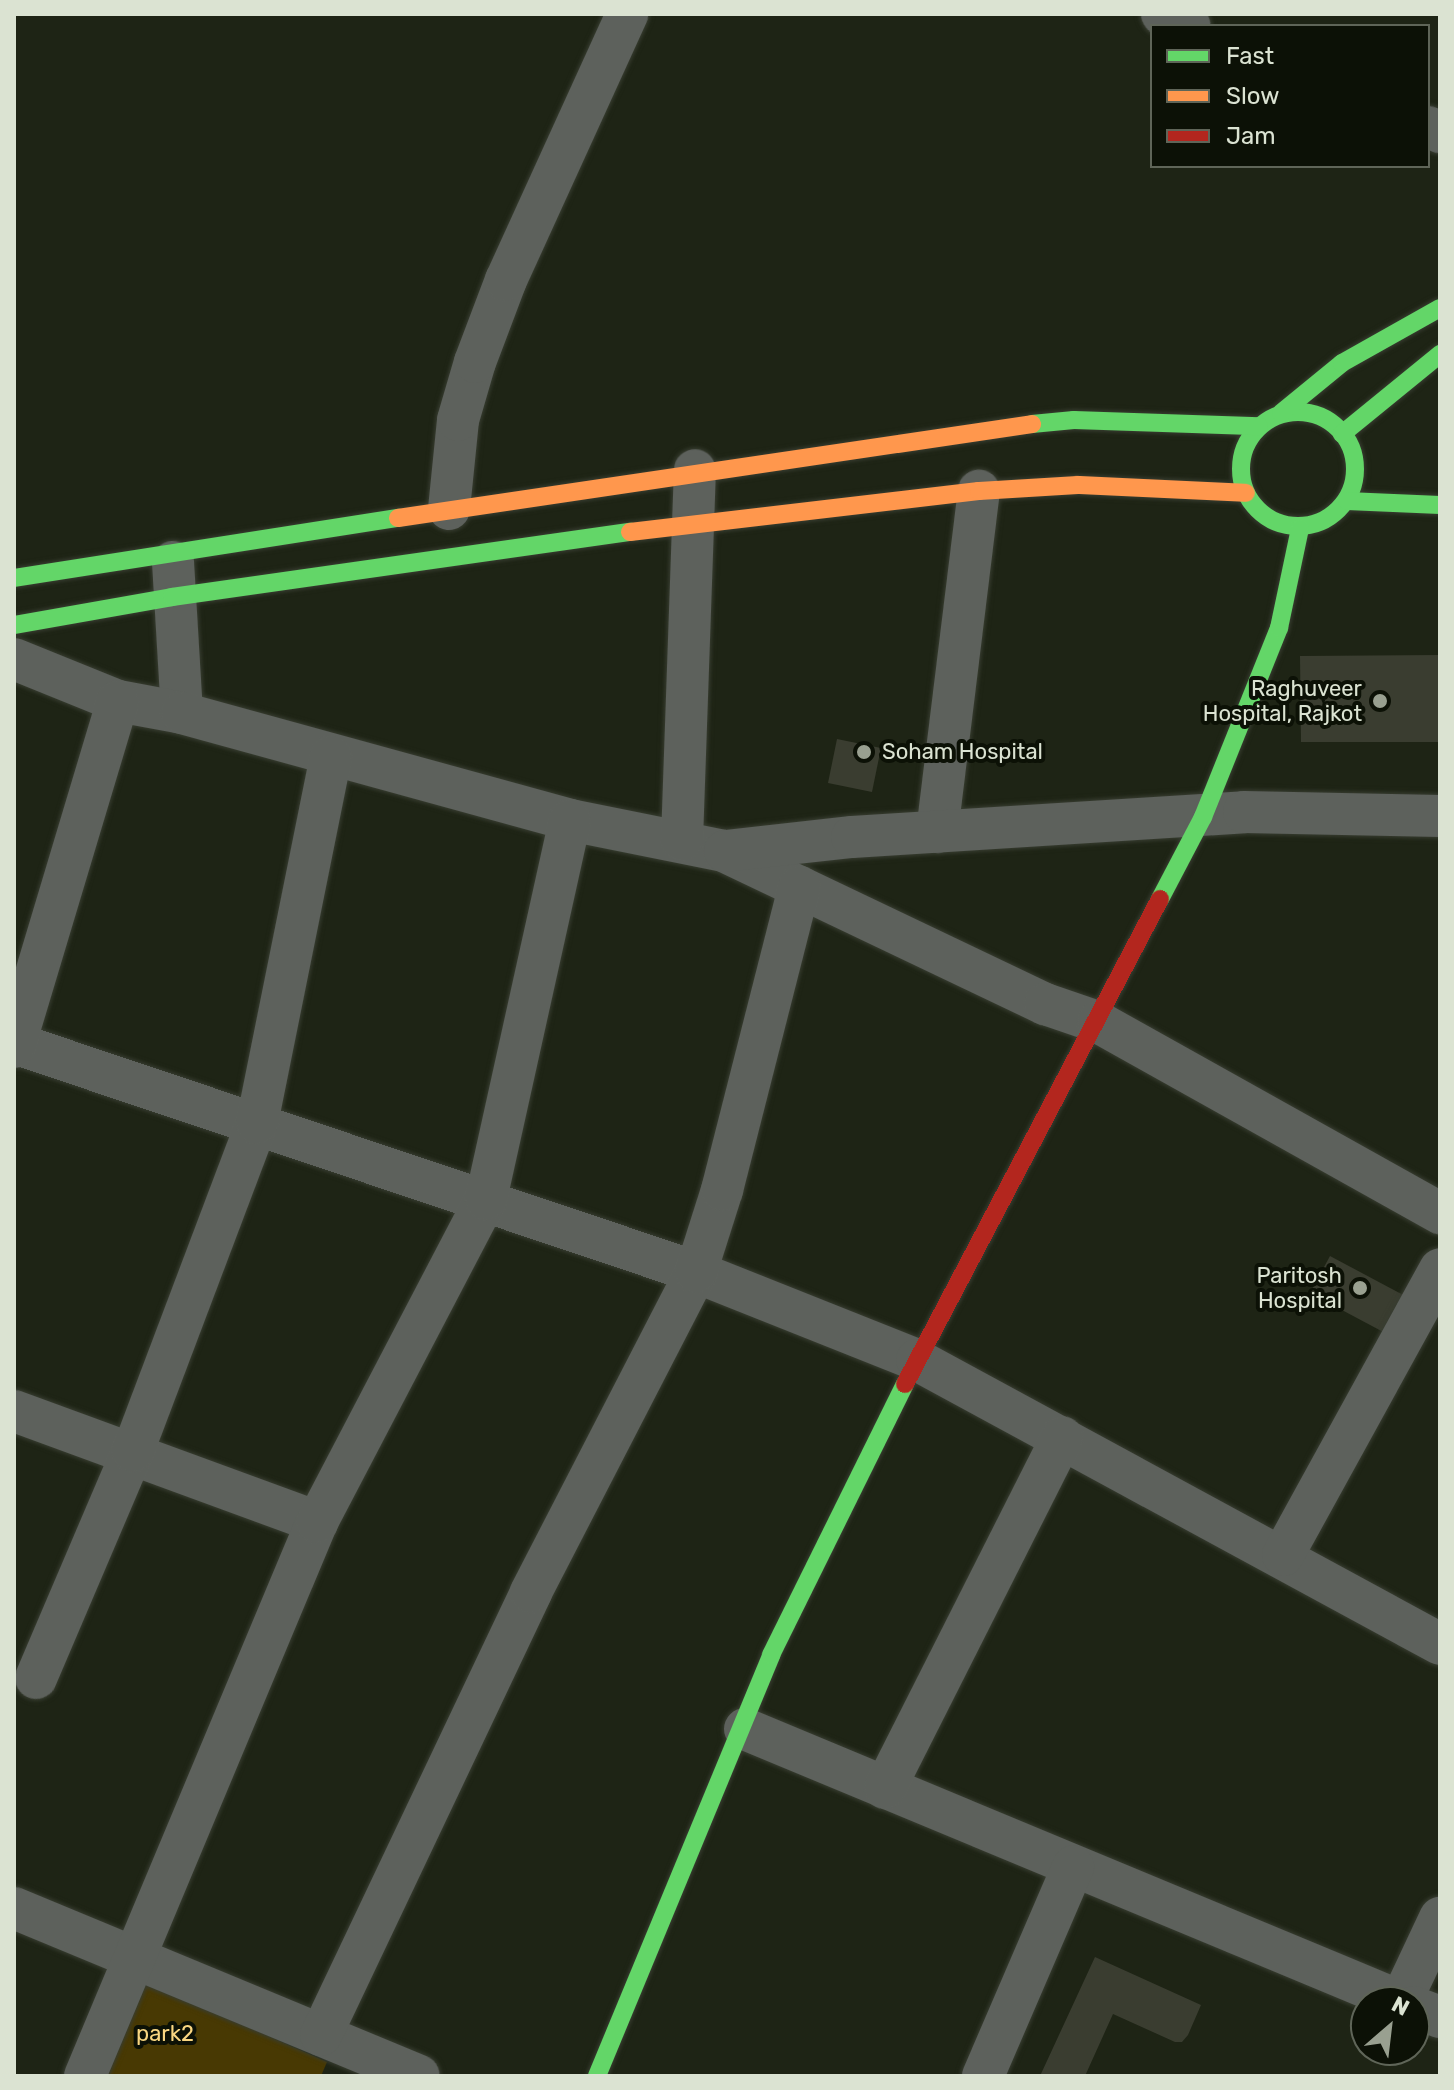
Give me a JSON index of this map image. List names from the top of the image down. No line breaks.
{"parks":["park2"],"places":["Raghuveer Hospital, Rajkot","Soham Hospital","Paritosh Hospital"],"legend":["Fast","Slow","Jam"],"north":"top right"}
